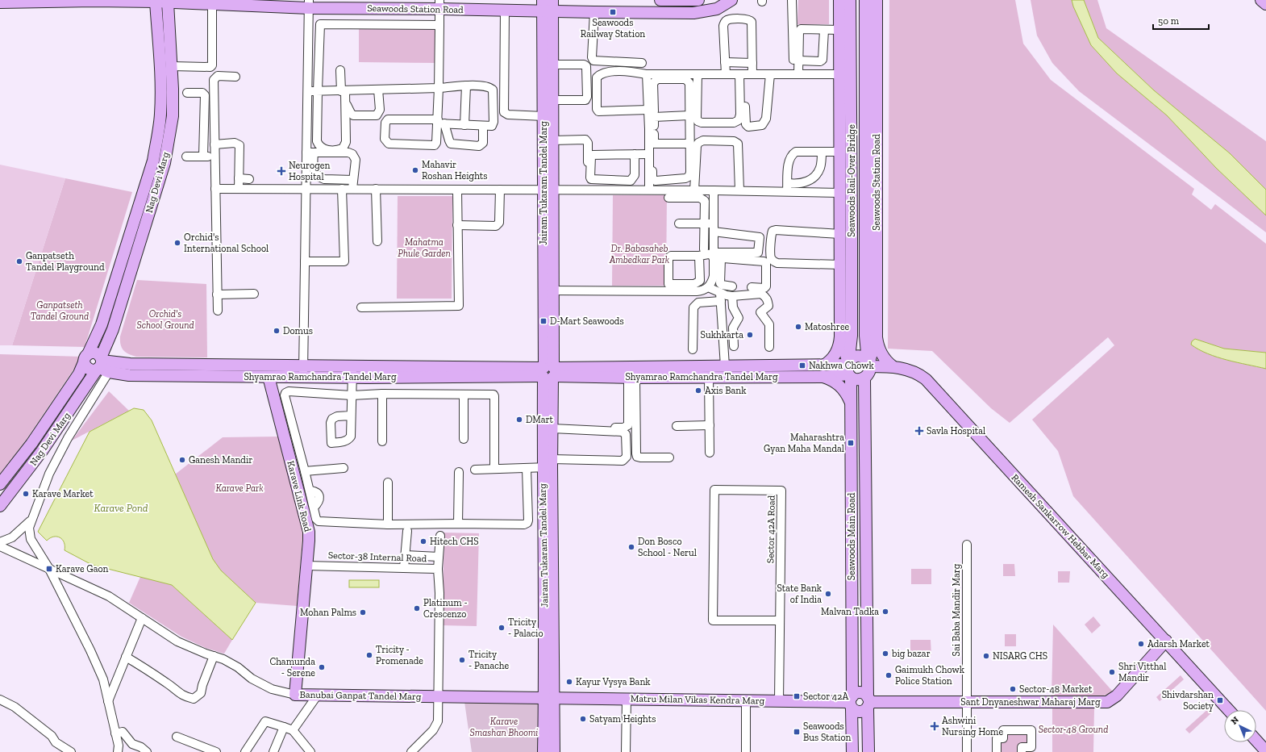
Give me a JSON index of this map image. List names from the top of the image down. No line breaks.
{"streets":{"main road":["Seawoods Station Road","Seawoods Rail-Over Bridge","Nag Devi Marg","Jairam Tukaram Tandel Marg","Shyamrao Ramchandra Tandel Marg","Karave Link Road","Ramesh Sankarrow Hebbar Marg","Seawoods Main Road","Banubai Ganpat Tandel Marg","Matru Milan Vikas Kendra Marg","Sant Dnyaneshwar Maharaj Marg"],"street":["Sector 42A Road","Sector-38 Internal Road","Sai Baba Mandir Marg"]},"crossings":[["Seawoods Station Road","Seawoods Rail-Over Bridge"],["Seawoods Station Road","Nag Devi Marg"],["Seawoods Station Road","Jairam Tukaram Tandel Marg"],["Seawoods Station Road","Shyamrao Ramchandra Tandel Marg"],["Seawoods Station Road","Ramesh Sankarrow Hebbar Marg"],["Seawoods Station Road","Seawoods Main Road"],["Seawoods Rail-Over Bridge","Shyamrao Ramchandra Tandel Marg"],["Seawoods Rail-Over Bridge","Ramesh Sankarrow Hebbar Marg"],["Seawoods Rail-Over Bridge","Seawoods Main Road"],["Nag Devi Marg","Shyamrao Ramchandra Tandel Marg"],["Jairam Tukaram Tandel Marg","Shyamrao Ramchandra Tandel Marg"],["Jairam Tukaram Tandel Marg","Banubai Ganpat Tandel Marg"],["Jairam Tukaram Tandel Marg","Matru Milan Vikas Kendra Marg"],["Shyamrao Ramchandra Tandel Marg","Karave Link Road"],["Shyamrao Ramchandra Tandel Marg","Ramesh Sankarrow Hebbar Marg"],["Shyamrao Ramchandra Tandel Marg","Seawoods Main Road"],["Karave Link Road","Sector-38 Internal Road"],["Karave Link Road","Banubai Ganpat Tandel Marg"],["Ramesh Sankarrow Hebbar Marg","Seawoods Main Road"],["Ramesh Sankarrow Hebbar Marg","Sant Dnyaneshwar Maharaj Marg"],["Sector 42A Road","Matru Milan Vikas Kendra Marg"],["Seawoods Main Road","Matru Milan Vikas Kendra Marg"],["Seawoods Main Road","Sant Dnyaneshwar Maharaj Marg"],["Sector-38 Internal Road","Banubai Ganpat Tandel Marg"],["Sai Baba Mandir Marg","Sant Dnyaneshwar Maharaj Marg"],["Banubai Ganpat Tandel Marg","Matru Milan Vikas Kendra Marg"],["Matru Milan Vikas Kendra Marg","Sant Dnyaneshwar Maharaj Marg"]],"water":["Karave Pond"],"parks":["Mahatma Phule Garden","Dr. Babasaheb Ambedkar Park","Ganpatseth Tandel Ground","Orchid's School Ground","Karave Park","Karave Smashan Bhoomi","Sector-48 Ground"],"places":{"transit":["Seawoods Railway Station","D-Mart Seawoods","Nakhwa Chowk","Maharashtra Gyan Maha Mandal","Karave Gaon","Sector 42A","Shivdarshan Society","Seawoods Bus Station"],"other":["Mahavir Roshan Heights","Orchid's International School","Ganpatseth Tandel Playground","Matoshree","Domus","Sukhkarta","Axis Bank","DMart","Ganesh Mandir","Karave Market","Hitech CHS","Don Bosco School - Nerul","State Bank of India","Platinum - Crescenzo","Malvan Tadka","Mohan Palms","Tricity - Palacio","Adarsh Market","big bazar","Tricity - Promenade","NISARG CHS","Tricity - Panache","Chamunda - Serene","Shri Vitthal Mandir","Gaimukh Chowk Police Station","Kayur Vysya Bank","Sector-48 Market","Satyam Heights"],"health":["Neurogen Hospital","Savla Hospital","Ashwini Nursing Home"]},"scale_bar":"50 m","north":"top left"}
